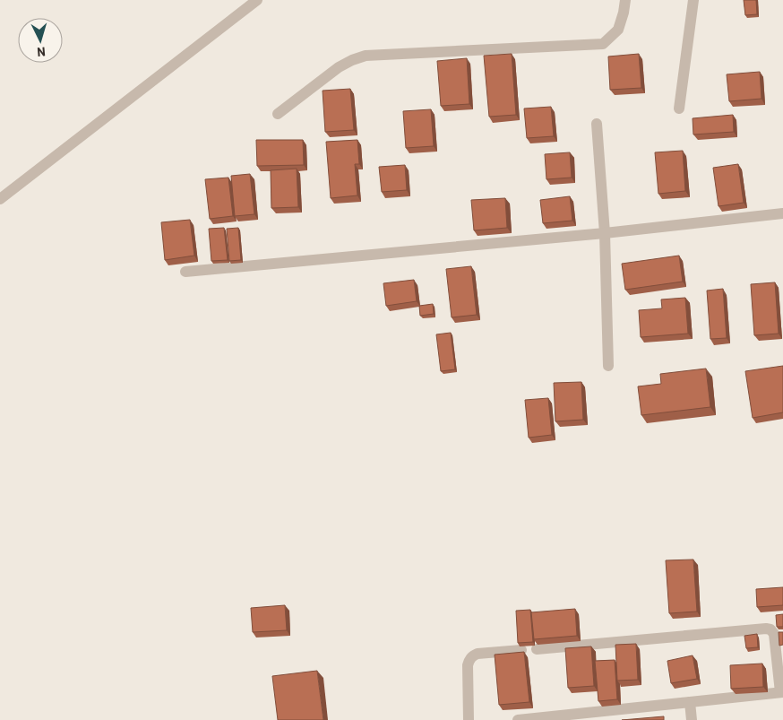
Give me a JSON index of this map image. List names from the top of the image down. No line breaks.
{"north":"bottom"}
